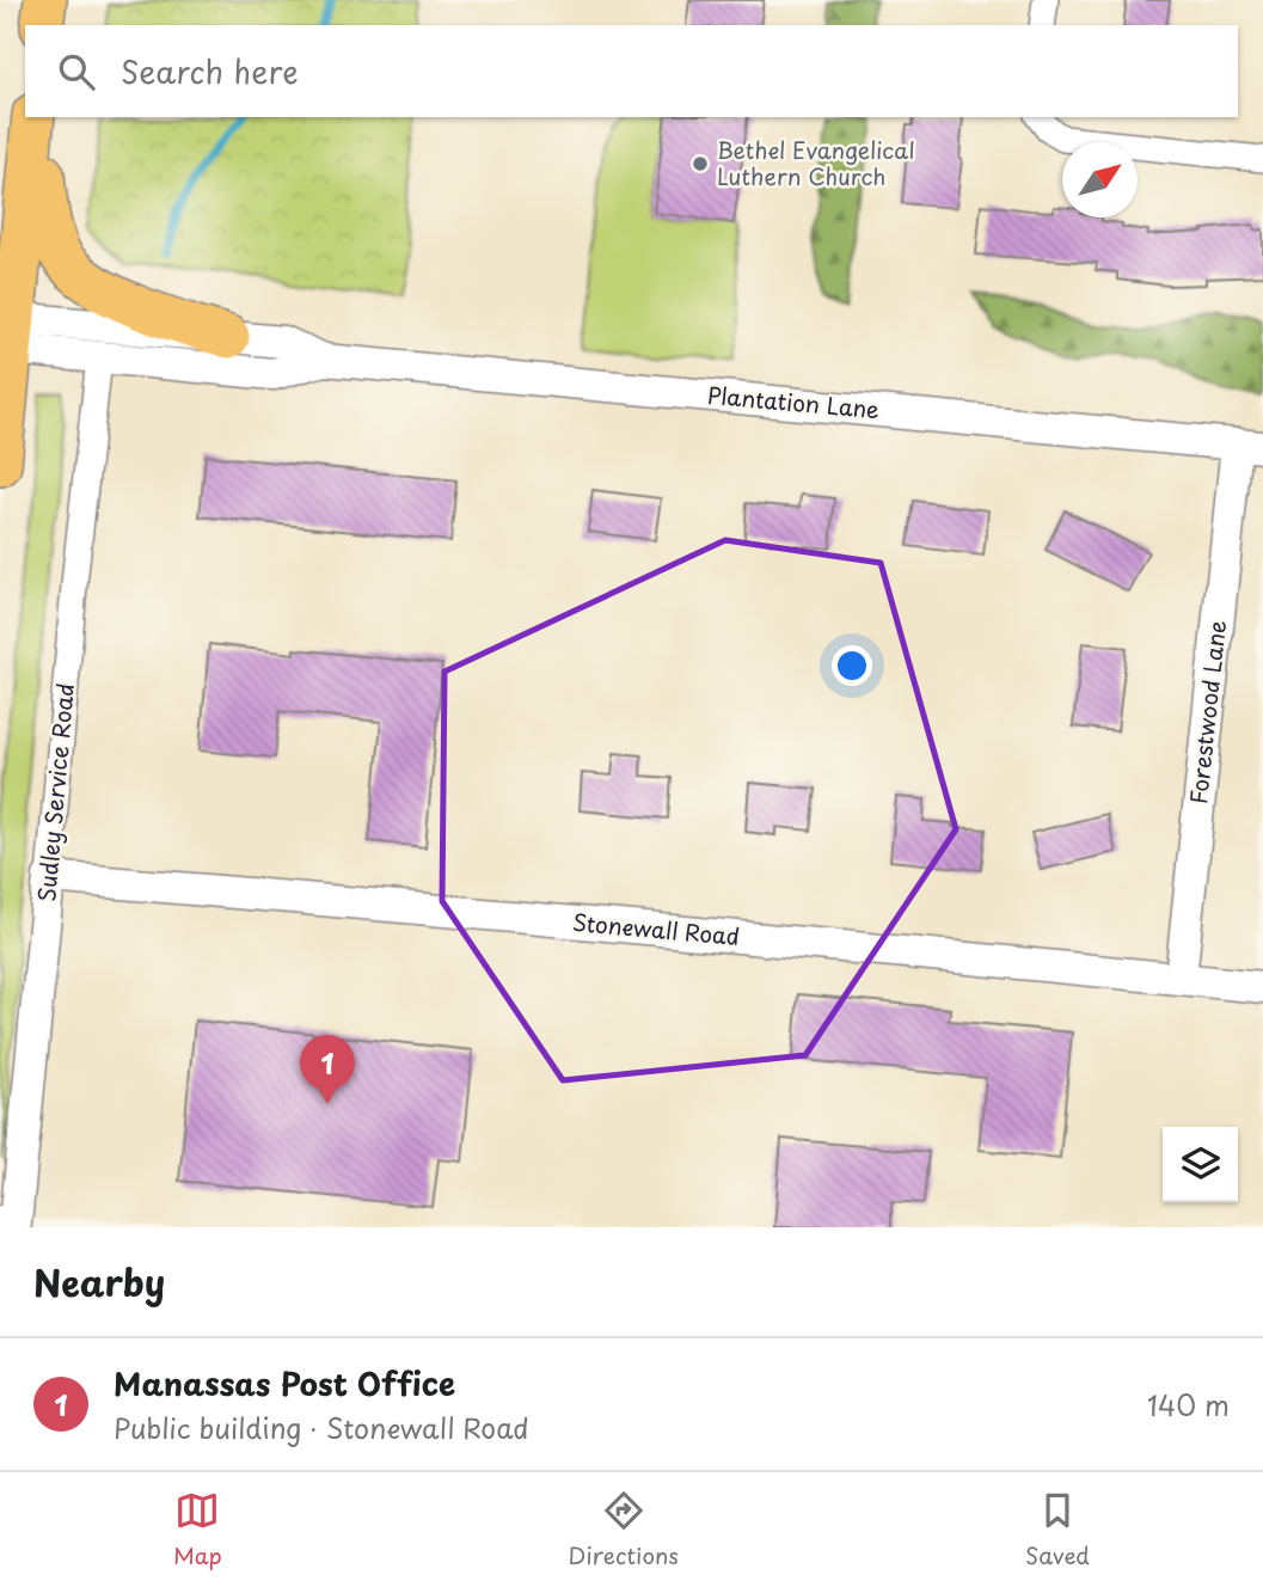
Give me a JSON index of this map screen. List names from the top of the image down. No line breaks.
{"streets":{"street":["Plantation Lane","Forestwood Lane","Sudley Service Road","Stonewall Road"]},"crossings":[["Plantation Lane","Forestwood Lane"],["Plantation Lane","Sudley Service Road"],["Forestwood Lane","Stonewall Road"],["Sudley Service Road","Stonewall Road"]],"places":["Bethel Evangelical Luthern Church"],"north":"top right","page":{"search":"Search here","pins":"1","heading":"Nearby","list":[{"mark":"1","name":"Manassas Post Office","note":"Public building · Stonewall Road","value":"140 m"}],"nav":["Map","Directions","Saved"]}}
